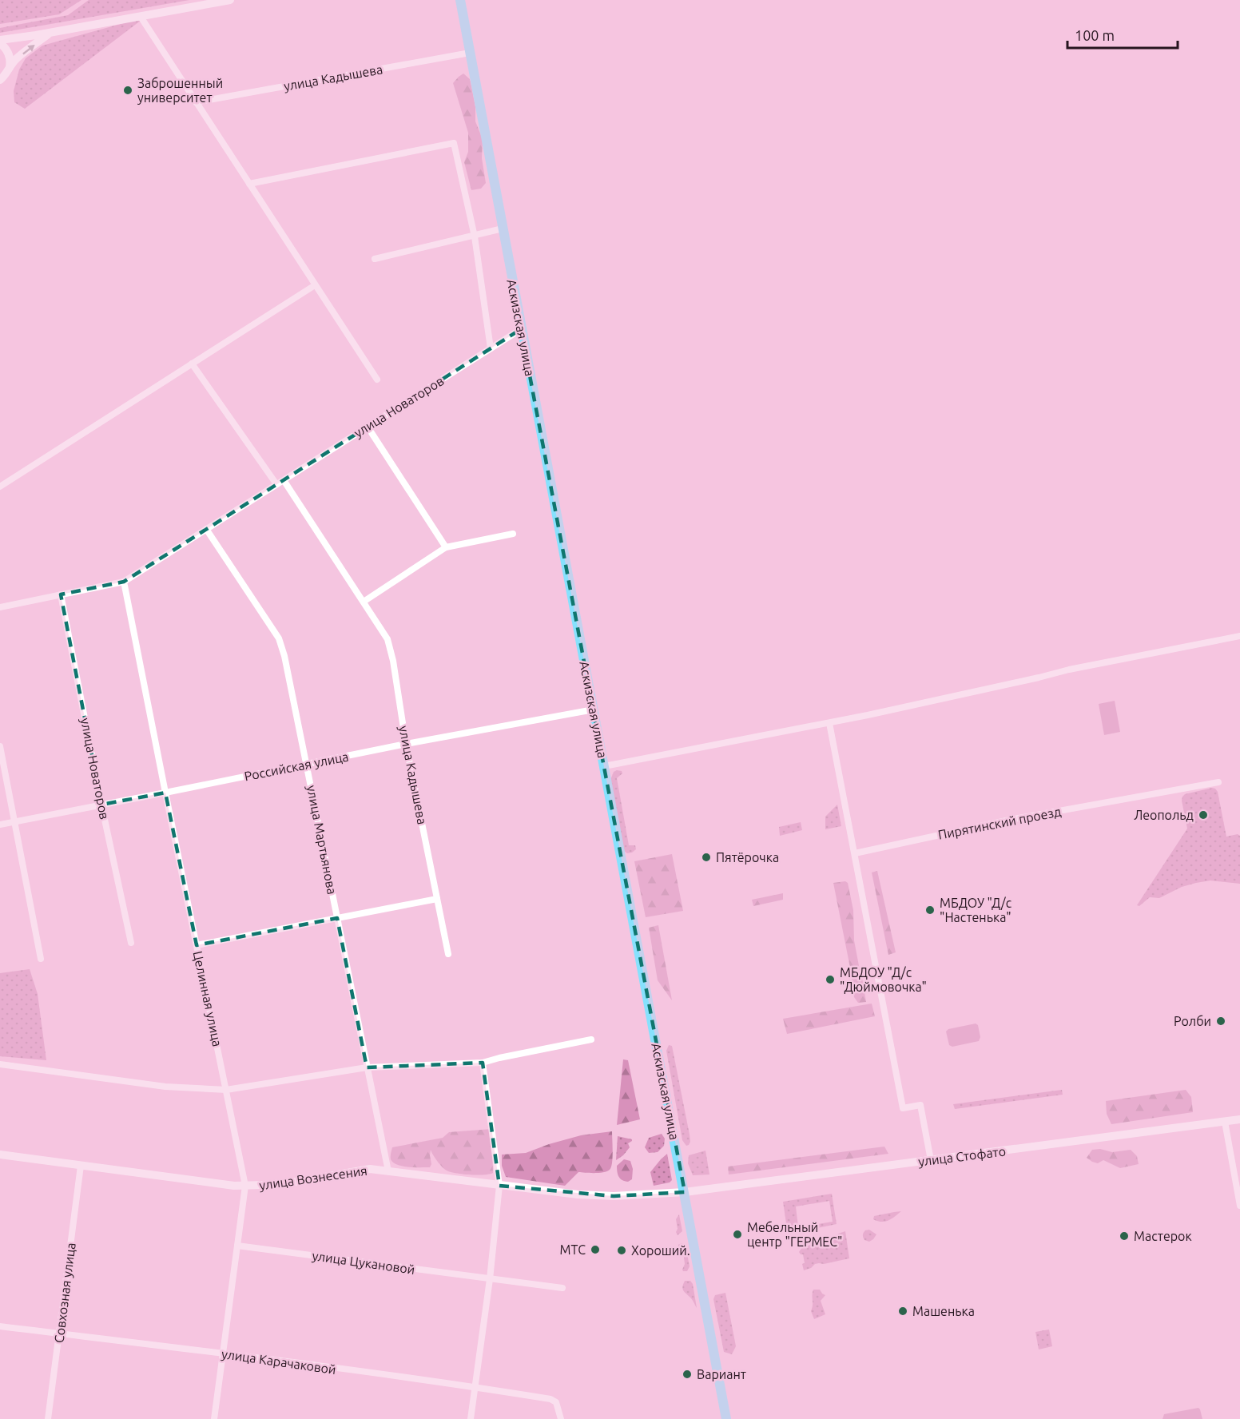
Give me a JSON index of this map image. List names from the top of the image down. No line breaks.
{"streets":{"main road":["Аскизская улица"],"street":["улица Кадышева","улица Новаторов","Российская улица","Пирятинский проезд","улица Мартьянова","Целинная улица","улица Стофато","улица Вознесения","улица Цукановой","Совхозная улица","улица Карачаковой"]},"crossings":[["улица Кадышева","Аскизская улица"],["улица Кадышева","улица Новаторов"],["улица Кадышева","Российская улица"],["Аскизская улица","улица Новаторов"],["Аскизская улица","Российская улица"],["Аскизская улица","улица Стофато"],["Аскизская улица","улица Вознесения"],["улица Новаторов","Российская улица"],["улица Новаторов","улица Мартьянова"],["улица Новаторов","Целинная улица"],["Российская улица","улица Мартьянова"],["Российская улица","Целинная улица"],["улица Мартьянова","улица Вознесения"],["Целинная улица","улица Вознесения"],["Целинная улица","улица Цукановой"],["Целинная улица","улица Карачаковой"],["улица Стофато","улица Вознесения"],["улица Вознесения","Совхозная улица"],["Совхозная улица","улица Карачаковой"]],"places":["Заброшенный университет","Леопольд","Пятёрочка","МБДОУ \"Д/с \"Настенька\"","МБДОУ \"Д/с \"Дюймовочка\"","Ролби","Мебельный центр \"ГЕРМЕС\"","Мастерок","МТС","Хороший.","Машенька","Вариант"],"scale_bar":"100 m"}
